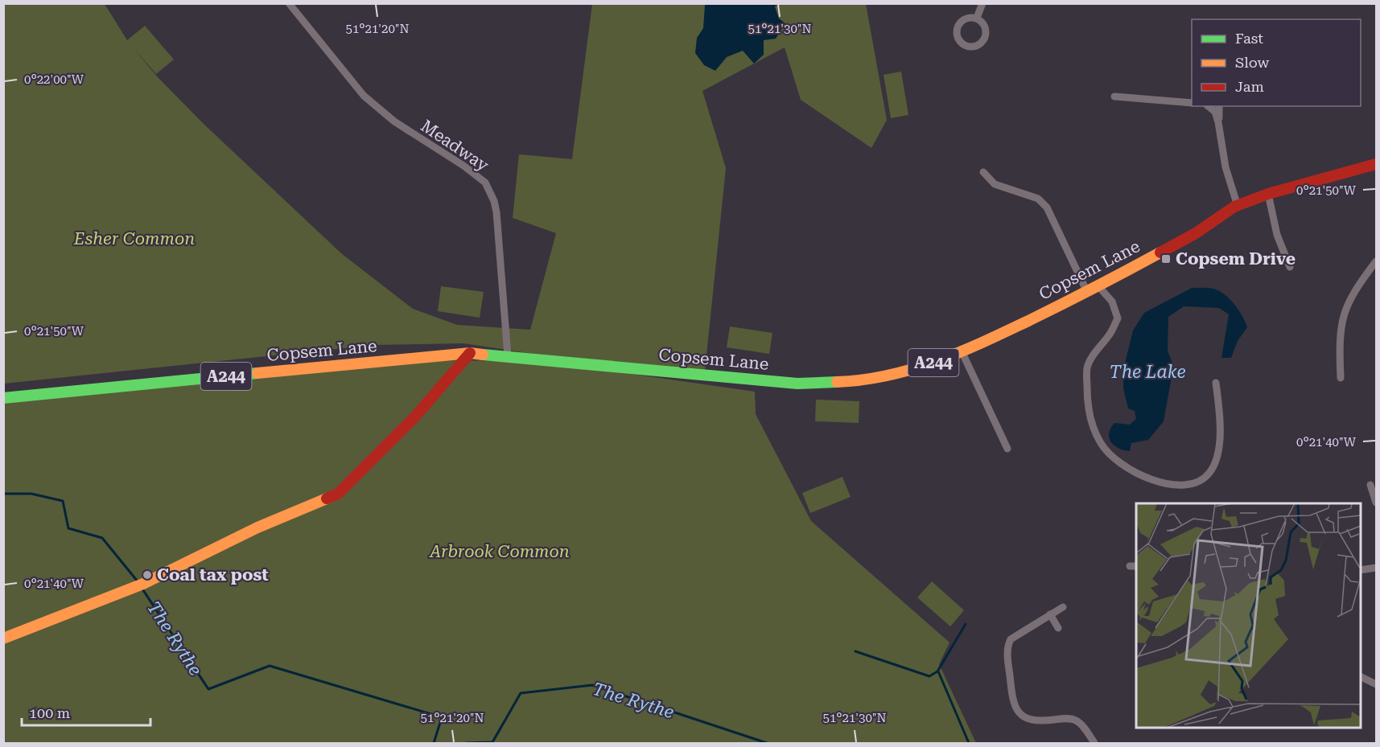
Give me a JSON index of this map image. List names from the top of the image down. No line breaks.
{"streets":{"main road":["Copsem Lane","A244"],"street":["Meadway"]},"crossings":[["Meadway","Copsem Lane"]],"water":["The Lake","The Rythe"],"parks":["Esher Common","Arbrook Common"],"places":{"transit":["Copsem Drive"],"other":["Coal tax post"]},"legend":["Fast","Slow","Jam"],"scale_bar":"100 m","coordinates":["51°21'20\"N","51°21'30\"N","0°22'00\"W","0°21'50\"W","0°21'40\"W"]}
